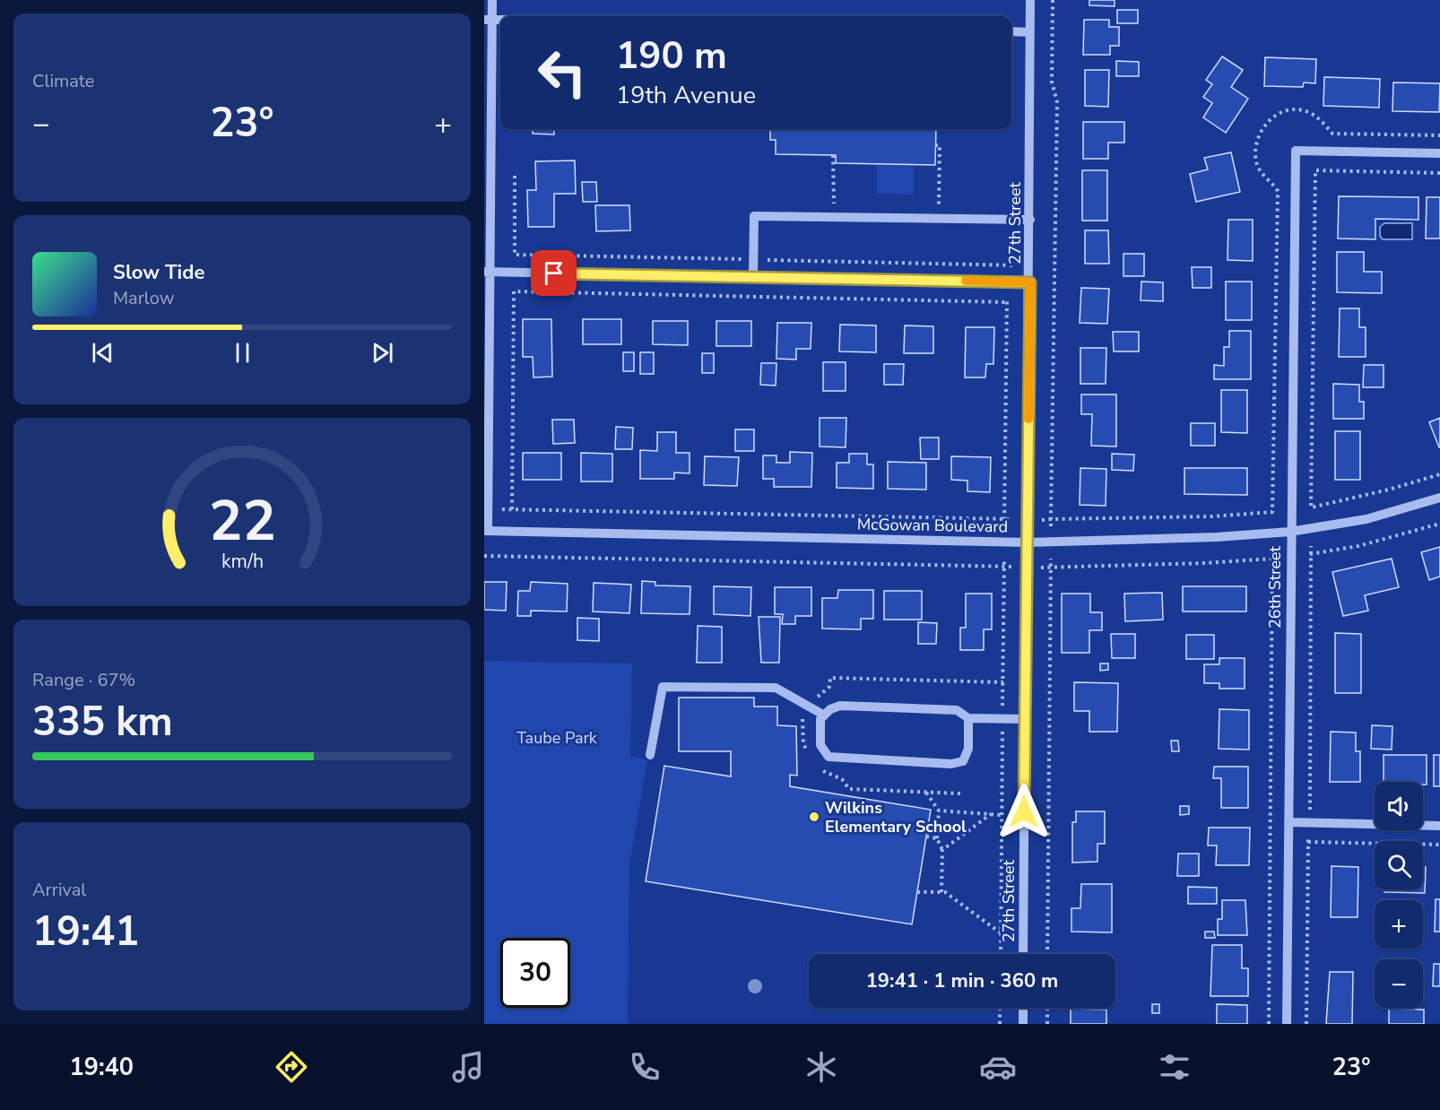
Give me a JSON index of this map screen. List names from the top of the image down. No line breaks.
{"streets":{"street":["27th Street","McGowan Boulevard","26th Street"]},"crossings":[["27th Street","McGowan Boulevard"],["McGowan Boulevard","26th Street"]],"parks":["Taube Park"],"places":["Wilkins Elementary School"],"page":{"tile":["Climate",["Range · 67%","335 km"],["Arrival","19:41"]],"turn":["190 m","19th Avenue"],"heat":["−","23°","+"],"song":["Slow Tide","Marlow"],"map_buttons":["+","−"],"limit":"30","trip":"19:41 · 1 min · 360 m","tabs":["19:40","23°"],"gauge":["22","km/h"]}}
